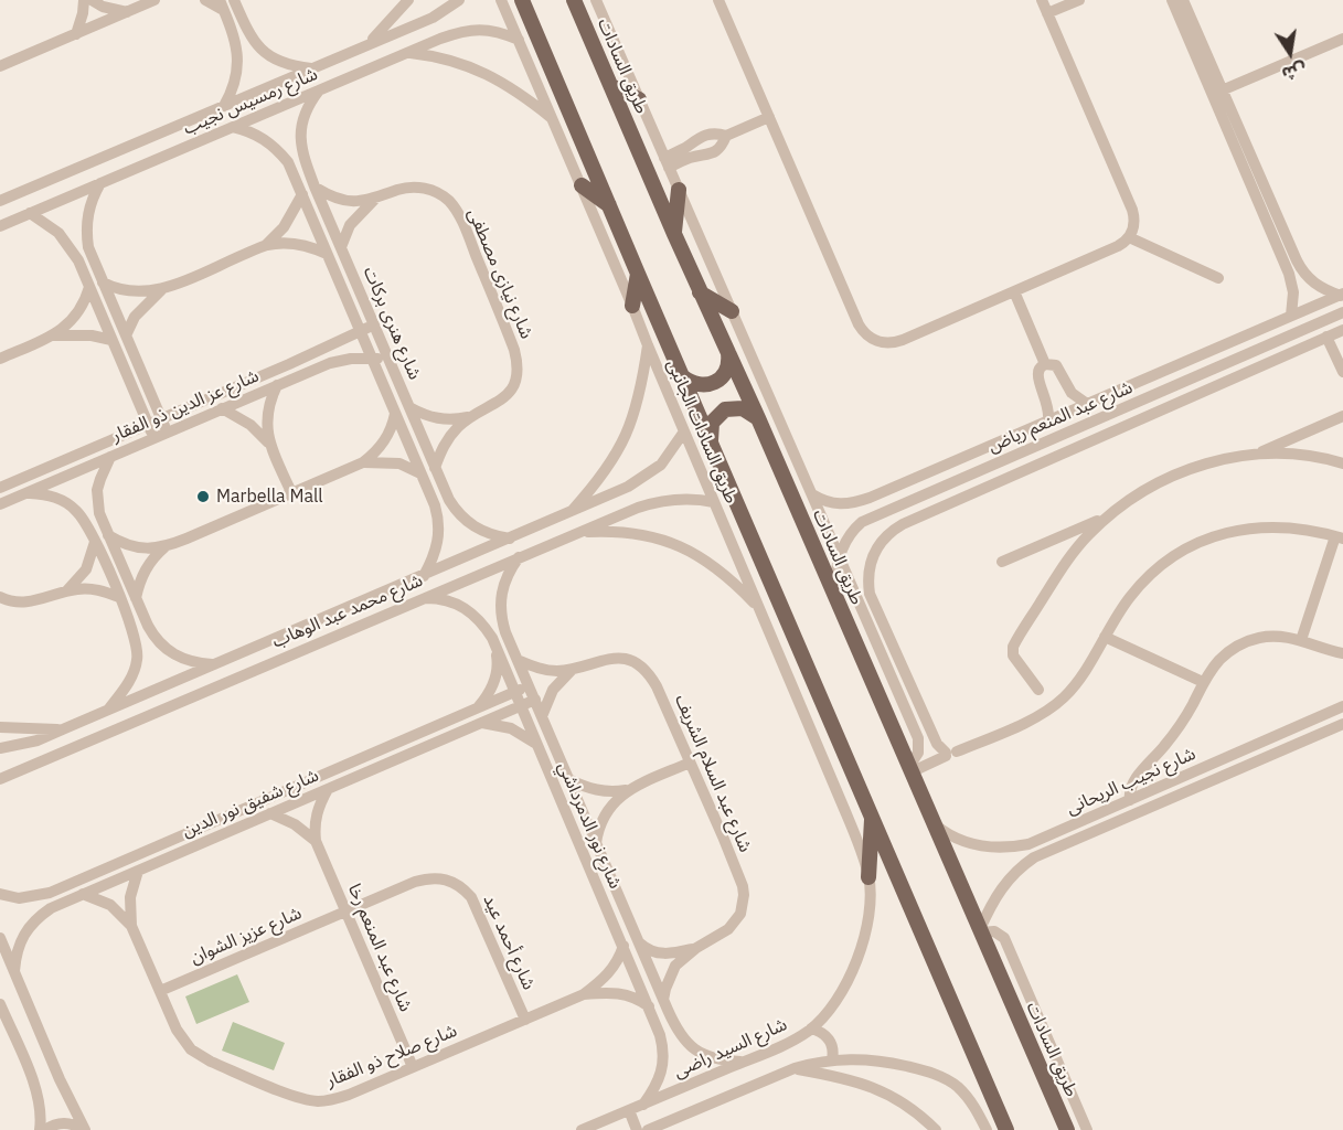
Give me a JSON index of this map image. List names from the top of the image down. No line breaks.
{"streets":{"main road":["طريق السادات"],"street":["شارع رمسيس نجيب","شارع نيازى مصطفى","شارع هنرى بركات","شارع عز الدين ذو الفقار","شارع عبد المنعم رياض","طريق السادات الجانبى","شارع محمد عبد الوهاب","شارع عبد السلام الشريف","شارع نجيب الريحانى","شارع شفيق نور الدين","شارع نور الدمرداشي","شارع عزيز الشوان","شارع أحمد عيد","شارع عبد المنعم رخا","شارع السيد راضى","شارع صلاح ذو الفقار"]},"crossings":[["طريق السادات","شارع عبد المنعم رياض"],["طريق السادات","شارع نجيب الريحانى"],["شارع رمسيس نجيب","شارع هنرى بركات"],["شارع رمسيس نجيب","طريق السادات الجانبى"],["شارع نيازى مصطفى","شارع هنرى بركات"],["شارع هنرى بركات","شارع عز الدين ذو الفقار"],["شارع هنرى بركات","شارع محمد عبد الوهاب"],["طريق السادات الجانبى","شارع محمد عبد الوهاب"],["طريق السادات الجانبى","شارع السيد راضى"],["شارع محمد عبد الوهاب","شارع نور الدمرداشي"],["شارع عبد السلام الشريف","شارع نور الدمرداشي"],["شارع شفيق نور الدين","شارع نور الدمرداشي"],["شارع شفيق نور الدين","شارع صلاح ذو الفقار"],["شارع نور الدمرداشي","شارع السيد راضى"],["شارع نور الدمرداشي","شارع صلاح ذو الفقار"],["شارع عزيز الشوان","شارع أحمد عيد"],["شارع عزيز الشوان","شارع عبد المنعم رخا"],["شارع عزيز الشوان","شارع صلاح ذو الفقار"],["شارع أحمد عيد","شارع عبد المنعم رخا"],["شارع أحمد عيد","شارع صلاح ذو الفقار"],["شارع عبد المنعم رخا","شارع صلاح ذو الفقار"]],"places":["Marbella Mall"],"north":"bottom"}
